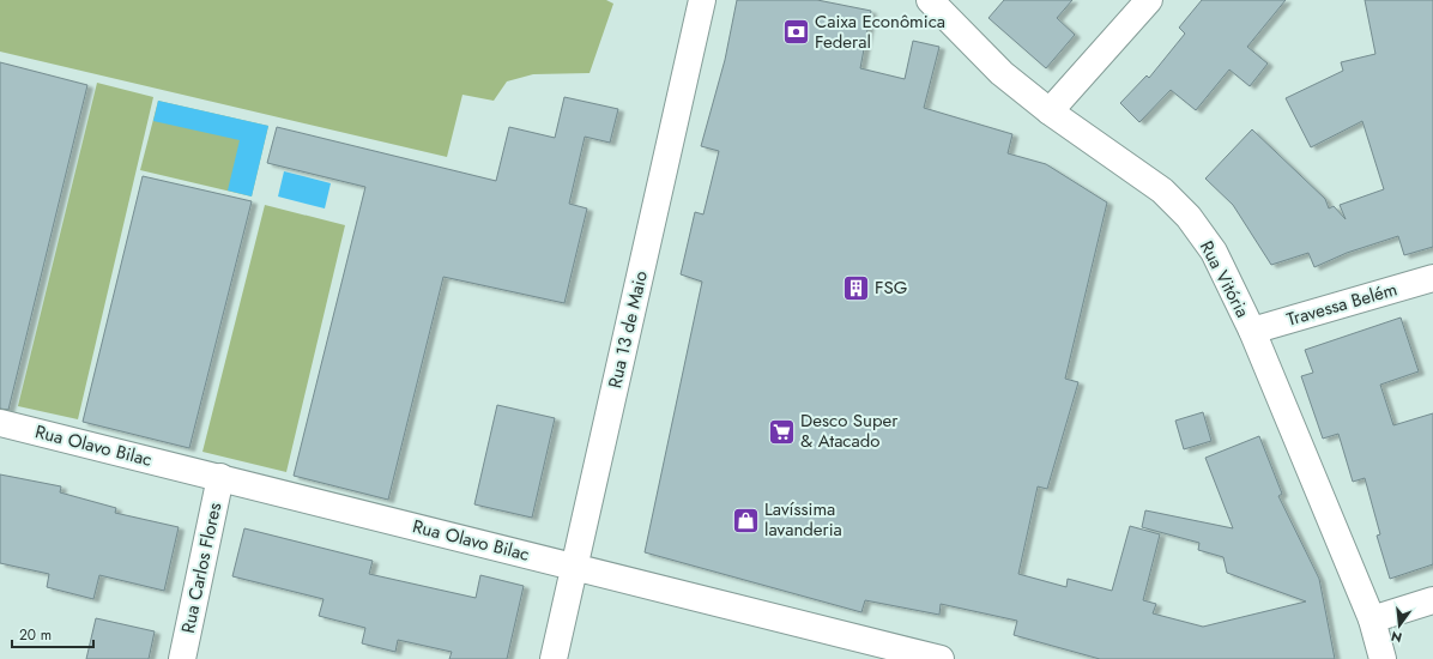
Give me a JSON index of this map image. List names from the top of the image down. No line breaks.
{"streets":{"main road":["Rua Vitória","Travessa Belém","Rua 13 de Maio","Rua Olavo Bilac","Rua Carlos Flores"]},"crossings":[["Rua Vitória","Travessa Belém"],["Rua 13 de Maio","Rua Olavo Bilac"],["Rua Olavo Bilac","Rua Carlos Flores"]],"places":{"bank":["Caixa Econômica Federal"],"building":["FSG"],"supermarket":["Desco Super & Atacado"],"shop":["Lavíssima lavanderia"]},"scale_bar":"20 m","north":"bottom"}
